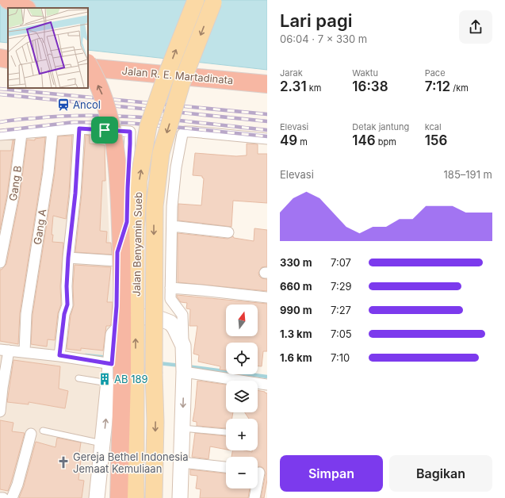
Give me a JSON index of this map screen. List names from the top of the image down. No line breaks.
{"streets":{"highway":["Jalan R. E. Martadinata"],"main road":["Jalan Benyamin Sueb"],"street":["Gang B","Gang A"]},"places":{"station":["Ancol"],"building":["AB 189"],"church":["Gereja Bethel Indonesia Jemaat Kemuliaan"]},"north":"top","page":{"heading":["Lari pagi","06:04 · 7 × 330 m"],"stats":[["Jarak","2.31 km"],["Waktu","16:38"],["Pace","7:12 /km"],["Elevasi","49 m"],["Detak jantung","146 bpm"],["kcal","156"]],"chart":["Elevasi","185–191 m"],"list":[{"name":"330 m","note":"7:07"},{"name":"660 m","note":"7:29"},{"name":"990 m","note":"7:27"},{"name":"1.3 km","note":"7:05"},{"name":"1.6 km","note":"7:10"}],"map_buttons":["+","−"],"buttons":["Simpan","Bagikan"]}}
